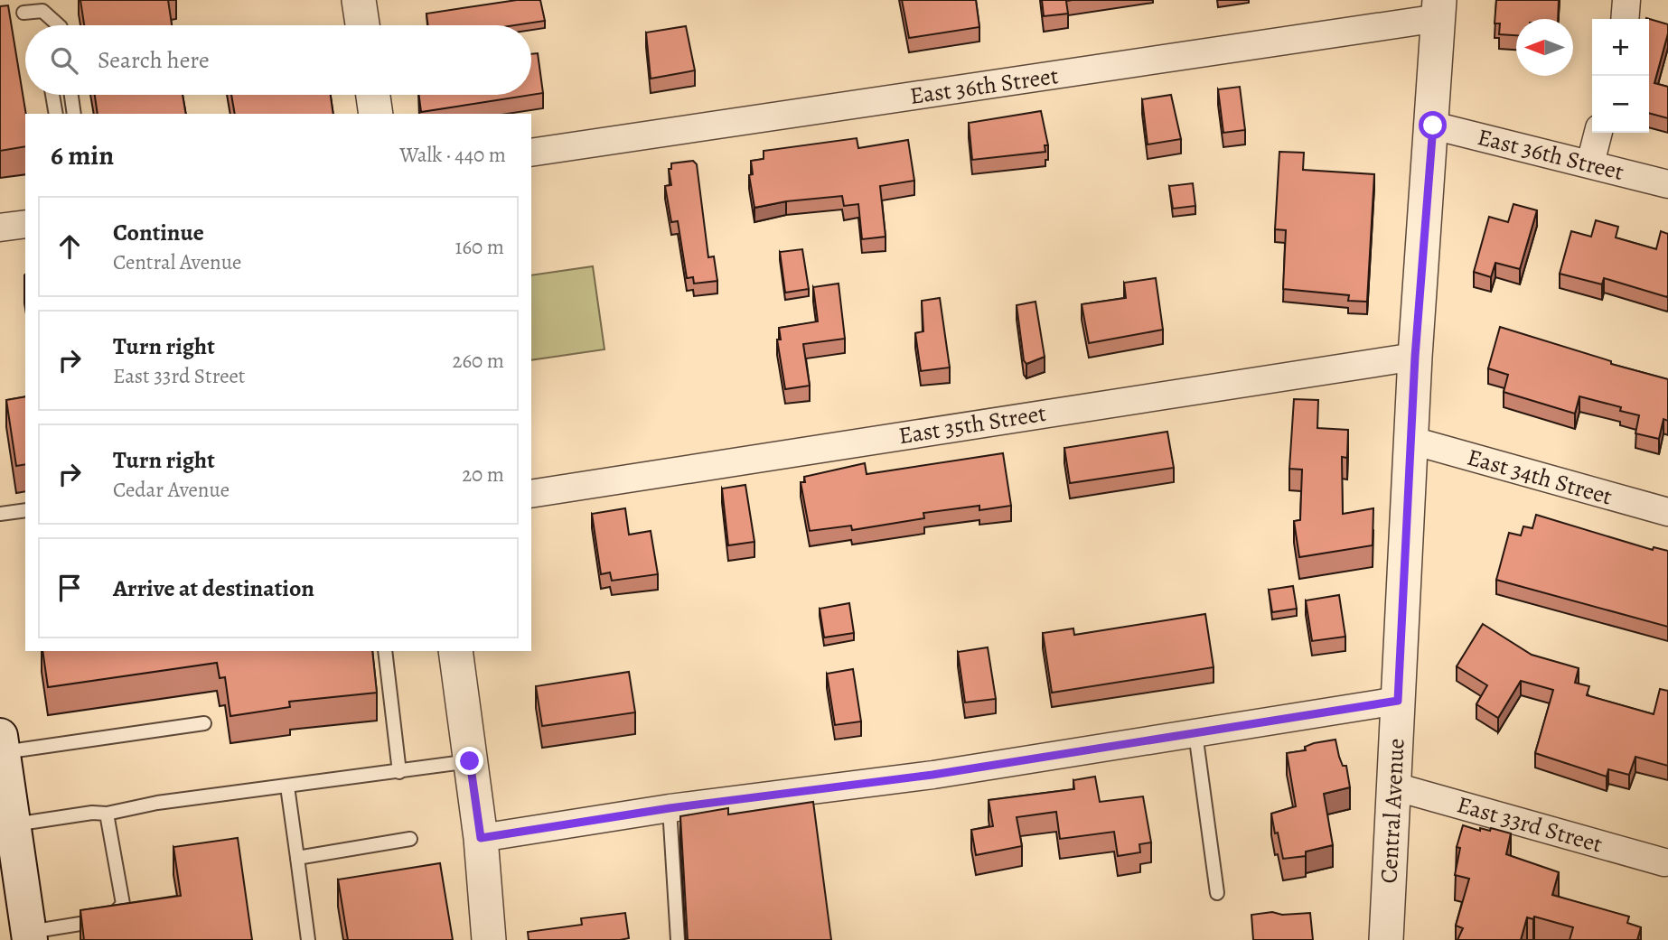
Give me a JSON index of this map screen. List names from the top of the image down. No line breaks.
{"streets":{"street":["East 36th Street","East 35th Street","East 34th Street","Central Avenue","East 33rd Street"]},"crossings":[["East 36th Street","Central Avenue"],["East 35th Street","Central Avenue"],["East 34th Street","Central Avenue"],["Central Avenue","East 33rd Street"]],"north":"left","page":{"map_buttons":["+","−"],"search":"Search here","heading":["6 min","Walk · 440 m"],"list":[["Continue","Central Avenue","160 m"],["Turn right","East 33rd Street","260 m"],["Turn right","Cedar Avenue","20 m"],"Arrive at destination"]}}
